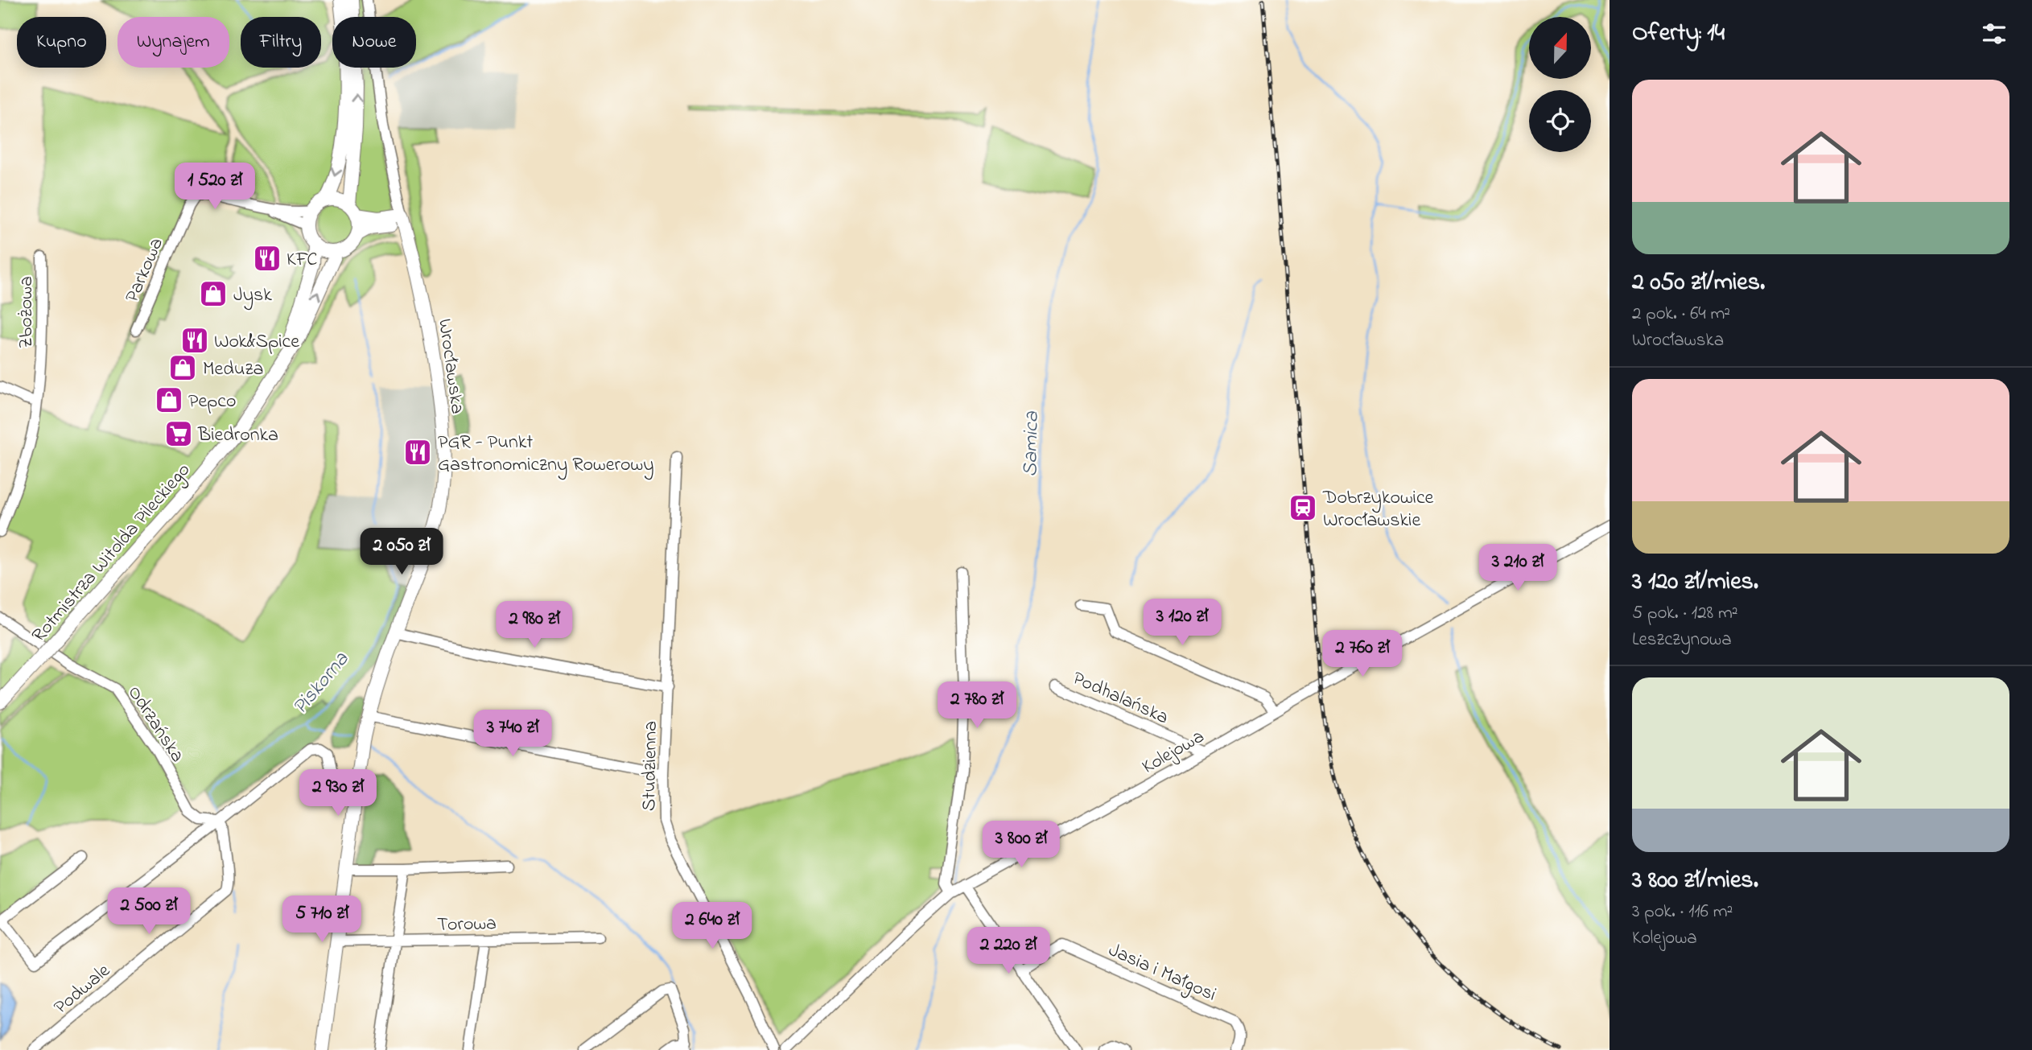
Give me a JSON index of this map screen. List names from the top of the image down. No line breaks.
{"streets":{"main road":["Wrocławska","Rotmistrza Witolda Pileckiego"],"street":["Parkowa","Zbożowa","Podhalańska","Odrzańska","Kolejowa","Studzienna","Torowa","Jasia i Małgosi","Podwale"]},"crossings":[["Wrocławska","Torowa"],["Podhalańska","Kolejowa"],["Odrzańska","Podwale"]],"water":["Samica","Piskorna"],"places":{"restaurant":["KFC","Wok&Spice","PGR - Punkt Gastronomiczny Rowerowy"],"shop":["Jysk","Meduza","Pepco"],"supermarket":["Biedronka"],"station":["Dobrzykowice Wrocławskie"]},"north":"top","page":{"heading":"Oferty: 14","chip":["Kupno","Wynajem","Filtry","Nowe"],"list":[{"name":"2 050 zł/mies.","note":"2 pok. · 64 m² · Wrocławska"},{"name":"3 120 zł/mies.","note":"5 pok. · 128 m² · Leszczynowa"},{"name":"3 800 zł/mies.","note":"3 pok. · 116 m² · Kolejowa"}],"price":["1 520 zł","2 050 zł","3 210 zł","3 120 zł","2 980 zł","2 760 zł","2 780 zł","3 740 zł","2 930 zł","3 800 zł","2 500 zł","5 710 zł","2 640 zł","2 220 zł"]}}
